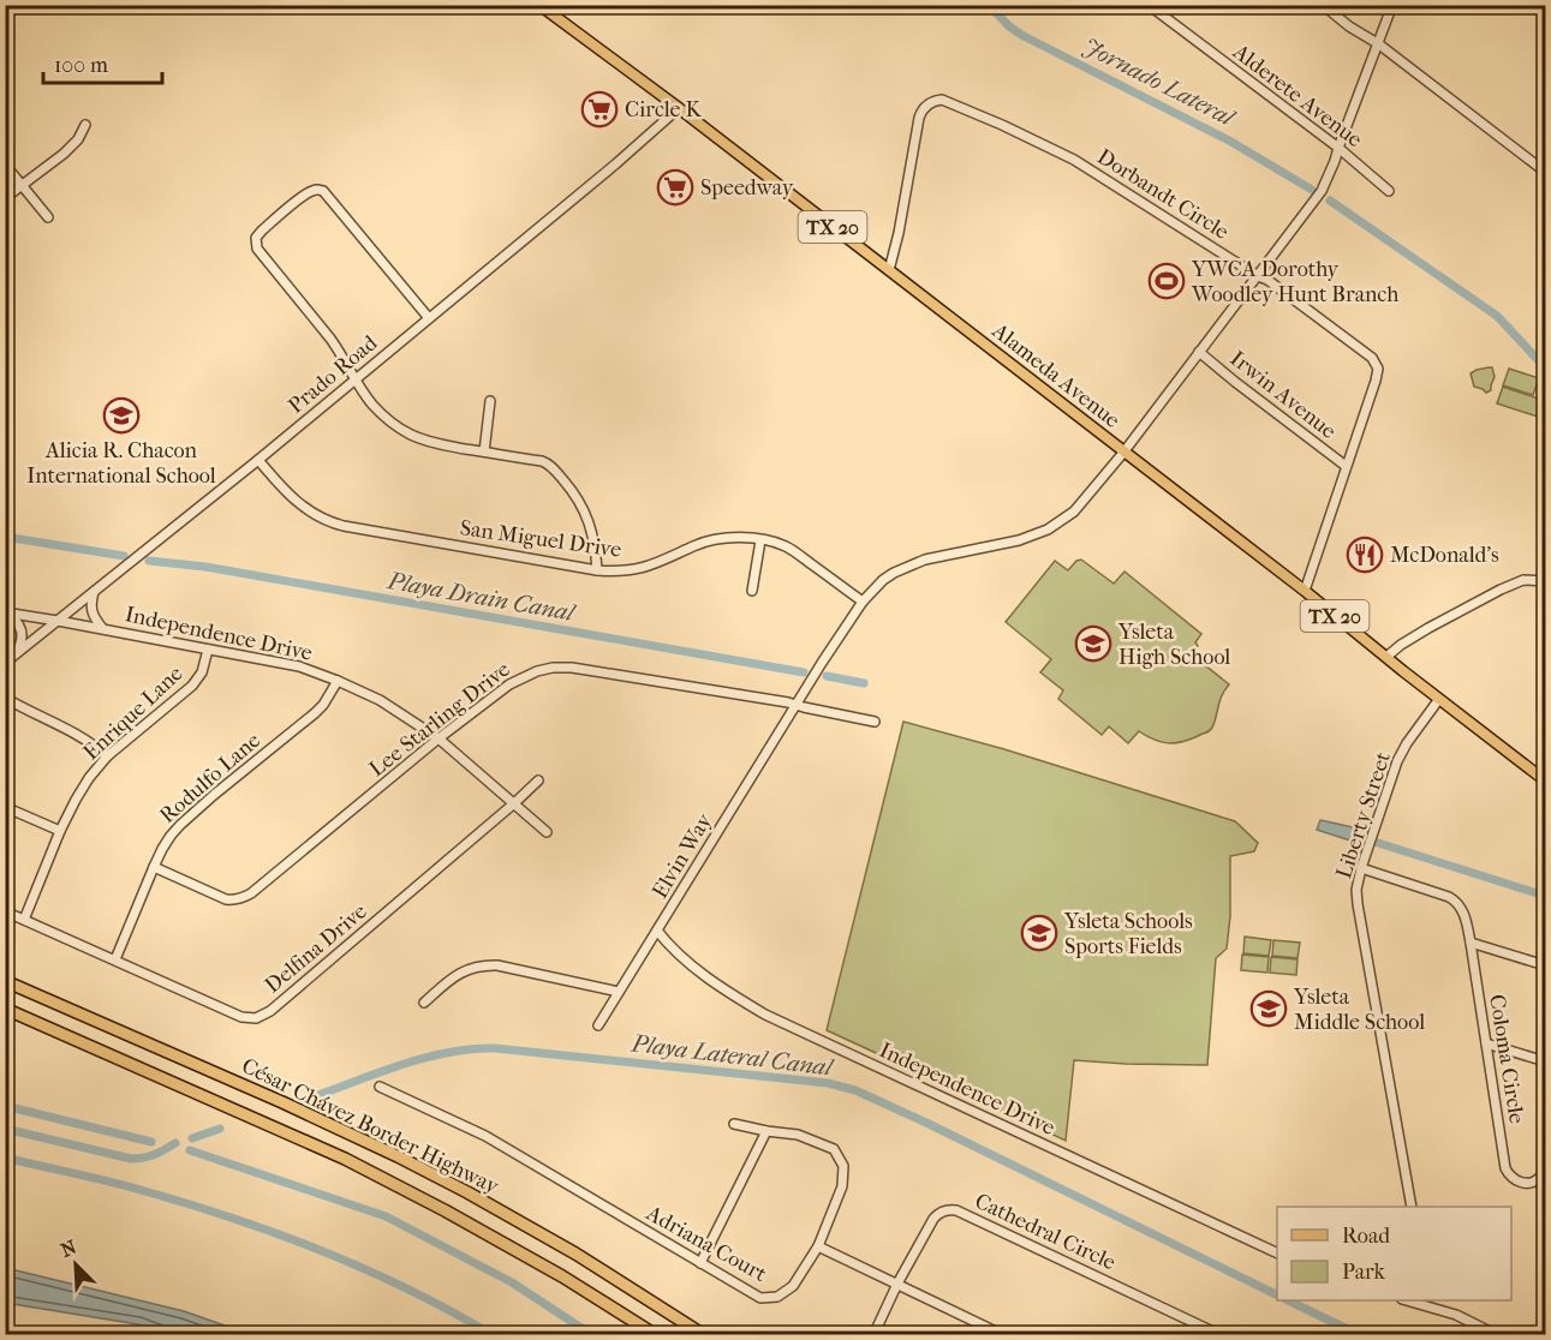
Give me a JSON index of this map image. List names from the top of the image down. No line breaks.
{"streets":{"highway":["César Chávez Border Highway"],"main road":["TX 20","Alameda Avenue"],"street":["Alderete Avenue","Dorbandt Circle","Prado Road","Irwin Avenue","San Miguel Drive","Independence Drive","Enrique Lane","Lee Starling Drive","Rodulfo Lane","Liberty Street","Elvin Way","Delfina Drive","Coloma Circle","Cathedral Circle","Adriana Court"]},"crossings":[["Alderete Avenue","Elvin Way"],["Dorbandt Circle","Alameda Avenue"],["Dorbandt Circle","Irwin Avenue"],["Dorbandt Circle","Elvin Way"],["Prado Road","Alameda Avenue"],["Prado Road","San Miguel Drive"],["Prado Road","Independence Drive"],["Alameda Avenue","Liberty Street"],["Alameda Avenue","Elvin Way"],["Irwin Avenue","Elvin Way"],["San Miguel Drive","Elvin Way"],["Independence Drive","Enrique Lane"],["Independence Drive","Lee Starling Drive"],["Independence Drive","Rodulfo Lane"],["Independence Drive","Elvin Way"],["Independence Drive","Delfina Drive"],["Enrique Lane","Delfina Drive"],["Lee Starling Drive","Rodulfo Lane"],["Lee Starling Drive","Elvin Way"],["Rodulfo Lane","Delfina Drive"],["Liberty Street","Coloma Circle"]],"water":["Jornado Lateral","Playa Drain Canal","Playa Lateral Canal"],"places":{"supermarket":["Circle K","Speedway"],"sports":["YWCA Dorothy Woodley Hunt Branch"],"school or university":["Alicia R. Chacon International School","Ysleta High School","Ysleta Schools Sports Fields","Ysleta Middle School"],"restaurant":["McDonald's"]},"legend":["Road","Park"],"scale_bar":"100 m","north":"top left"}
